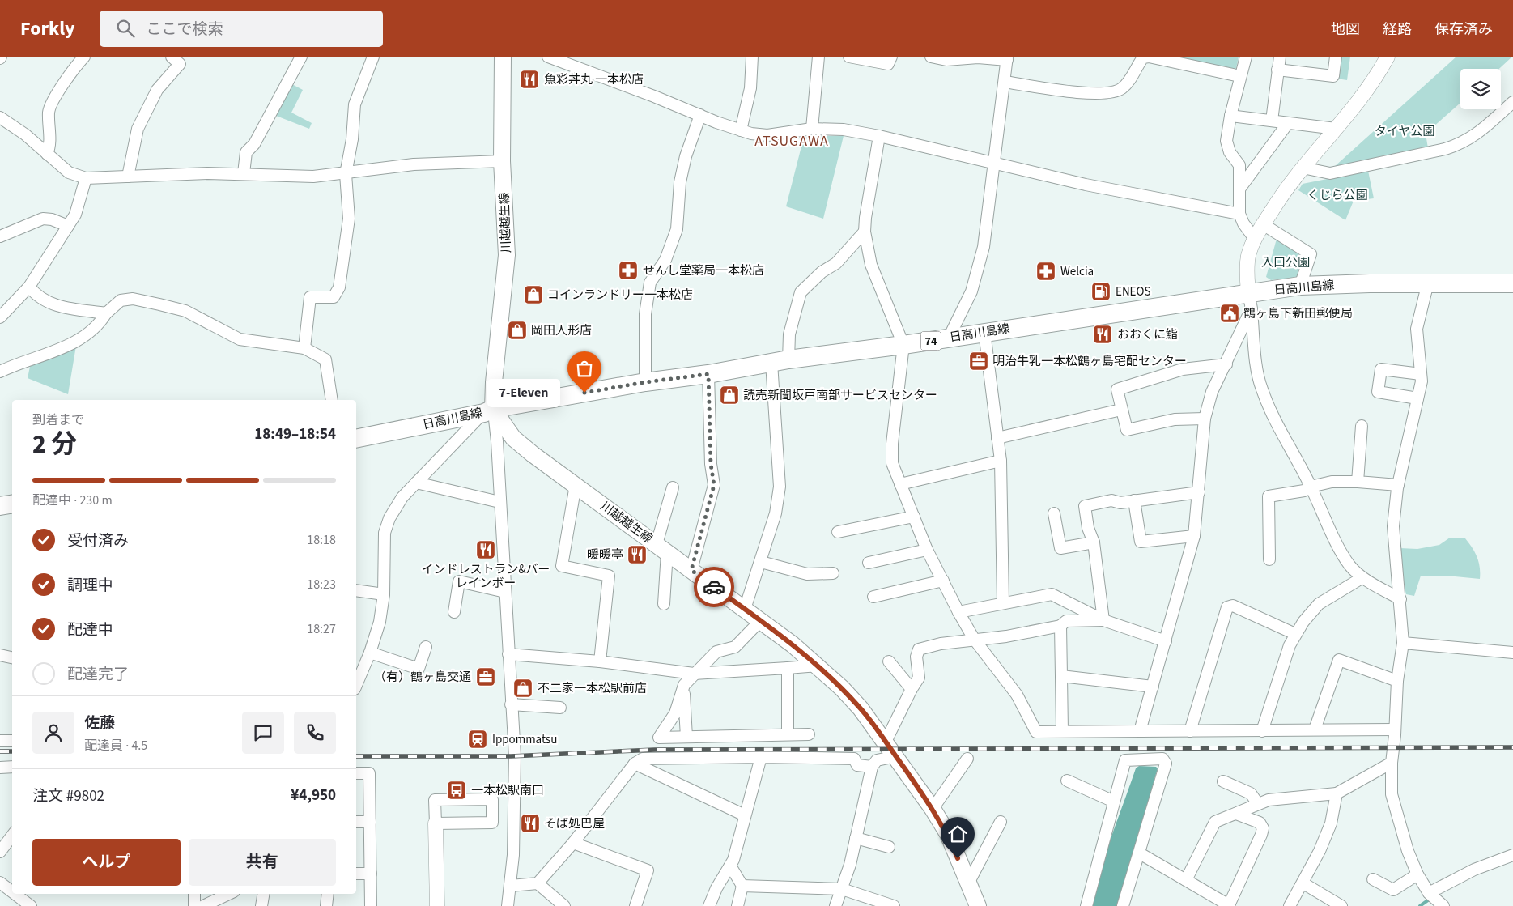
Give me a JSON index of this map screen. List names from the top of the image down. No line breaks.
{"streets":{"main road":["川越越生線","日高川島線","74"]},"crossings":[["川越越生線","日高川島線"]],"districts":["ATSUGAWA"],"parks":["タイヤ公園","くじら公園","入口公園"],"places":{"restaurant":["魚彩丼丸 一本松店","おおくに鮨","インドレストラン&バー レインボー","暖暖亭","そば処巴屋"],"pharmacy":["せんし堂薬局一本松店","Welcia"],"fuel station":["ENEOS"],"shop":["コインランドリー一本松店","岡田人形店","読売新聞坂戸南部サービスセンター","不二家一本松駅前店"],"public building":["鶴ヶ島下新田郵便局"],"office":["明治牛乳一本松鶴ヶ島宅配センター","（有）鶴ヶ島交通"],"other":["7-Eleven"],"station":["Ippommatsu"],"bus stop":["一本松駅南口"]},"page":{"header":"Forkly","search":"ここで検索","nav":["地図","経路","保存済み"],"bubble":"7-Eleven","heading":["2 分","到着まで","18:49–18:54"],"panel":["佐藤","配達員 · 4.5","注文 #9802","¥4,950"],"bar":"配達中 · 230 m","list":[["受付済み","18:18"],["調理中","18:23"],["配達中","18:27"],"配達完了"],"buttons":["ヘルプ","共有"]}}
